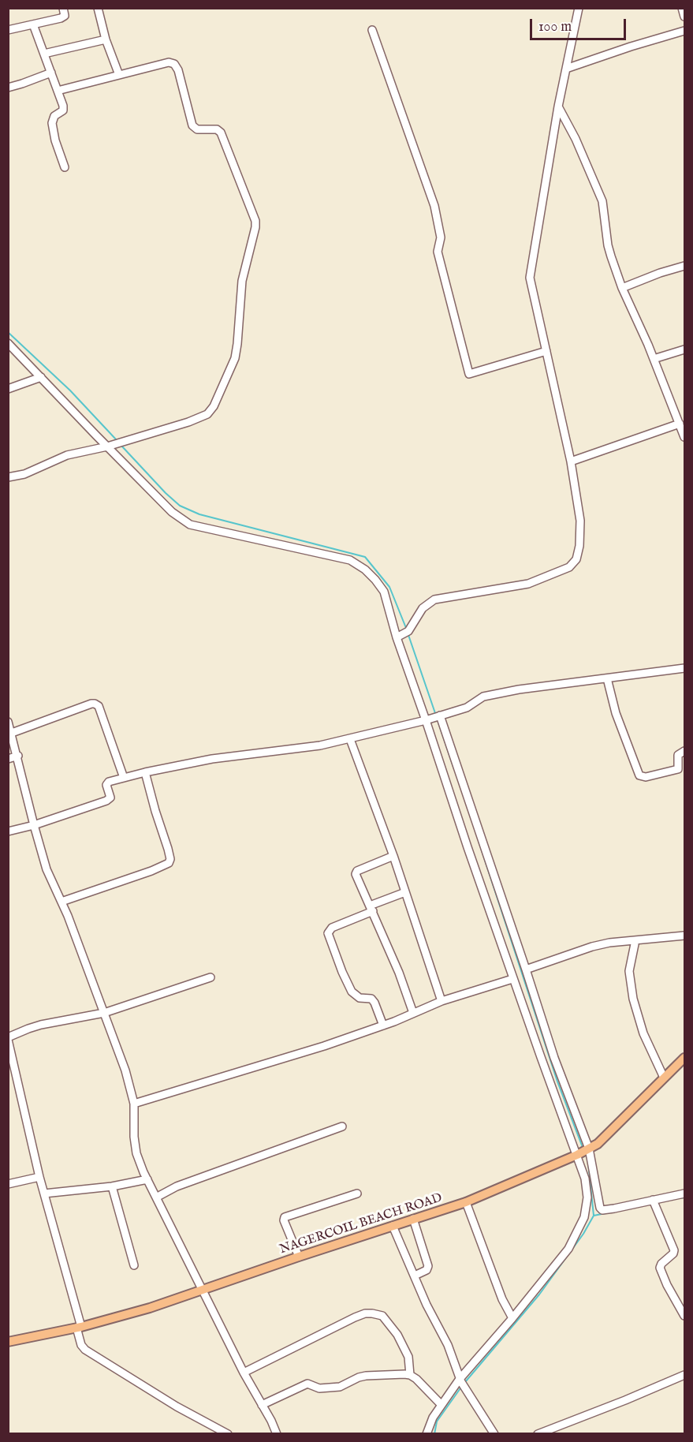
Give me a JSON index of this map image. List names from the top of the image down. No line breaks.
{"streets":{"main road":["NAGERCOIL BEACH ROAD"]},"scale_bar":"100 m"}
